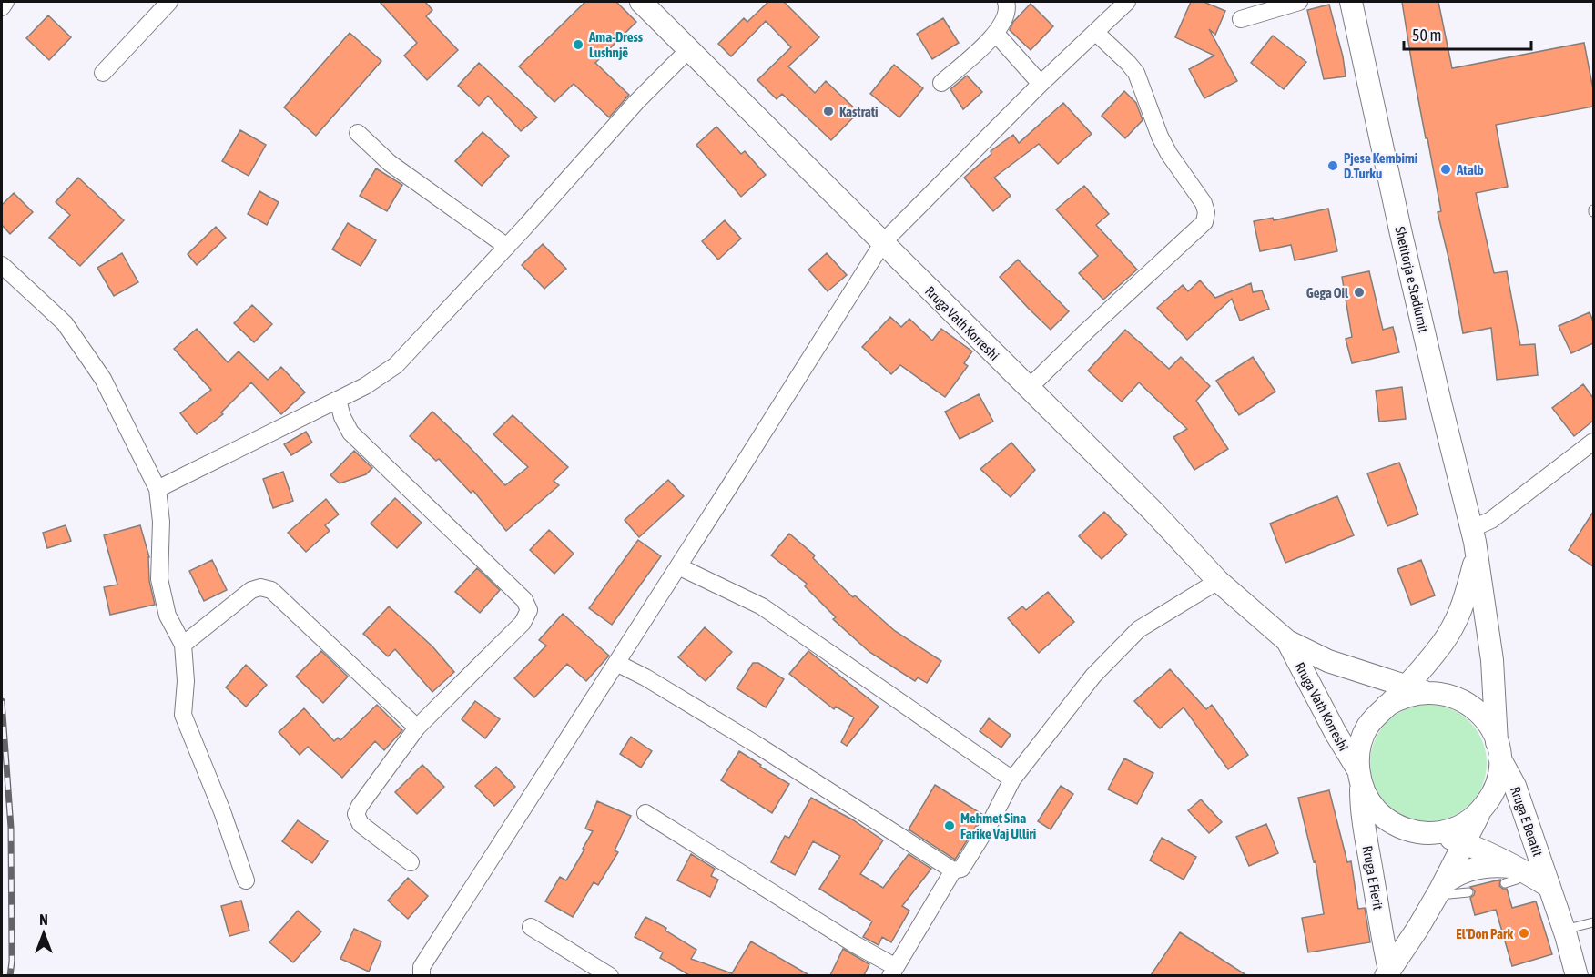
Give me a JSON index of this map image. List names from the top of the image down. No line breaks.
{"streets":{"main road":["Shetitorja e Stadiumit","Rruga Vath Korreshi","Rruga E Beratit","Rruga E Fierit"]},"crossings":[["Shetitorja e Stadiumit","Rruga Vath Korreshi"],["Shetitorja e Stadiumit","Rruga E Beratit"],["Shetitorja e Stadiumit","Rruga E Fierit"],["Rruga Vath Korreshi","Rruga E Beratit"],["Rruga Vath Korreshi","Rruga E Fierit"],["Rruga E Beratit","Rruga E Fierit"]],"places":["Ama-Dress Lushnjë","Kastrati","Pjese Kembimi D.Turku","Atalb","Gega Oil","Mehmet Sina Farike Vaj Ulliri","El'Don Park"],"scale_bar":"50 m","north":"top"}
